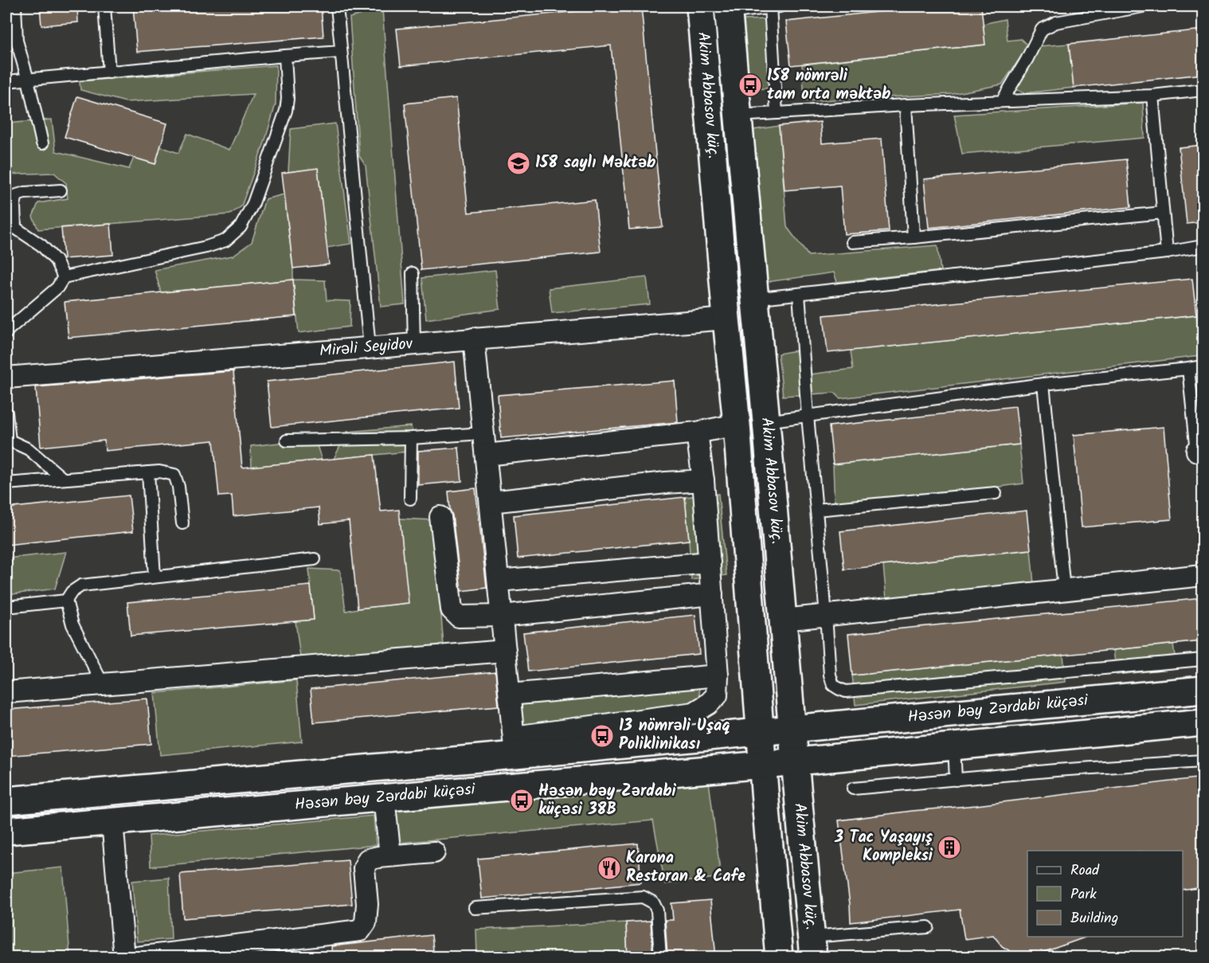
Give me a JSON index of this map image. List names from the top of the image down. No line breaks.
{"streets":{"main road":["Akim Abbasov küç.","Həsən bəy Zərdabi küçəsi"],"street":["Mirəli Seyidov"]},"crossings":[["Akim Abbasov küç.","Mirəli Seyidov"],["Akim Abbasov küç.","Həsən bəy Zərdabi küçəsi"]],"places":{"bus stop":["158 nömrəli tam orta məktəb","13 nömrəli Uşaq Poliklinikası","Həsən bəy Zərdabi küçəsi 38B"],"school or university":["158 saylı Məktəb"],"building":["3 Tac Yaşayış Kompleksi"],"restaurant":["Karona Restoran & Cafe"]},"legend":["Road","Park","Building"]}
